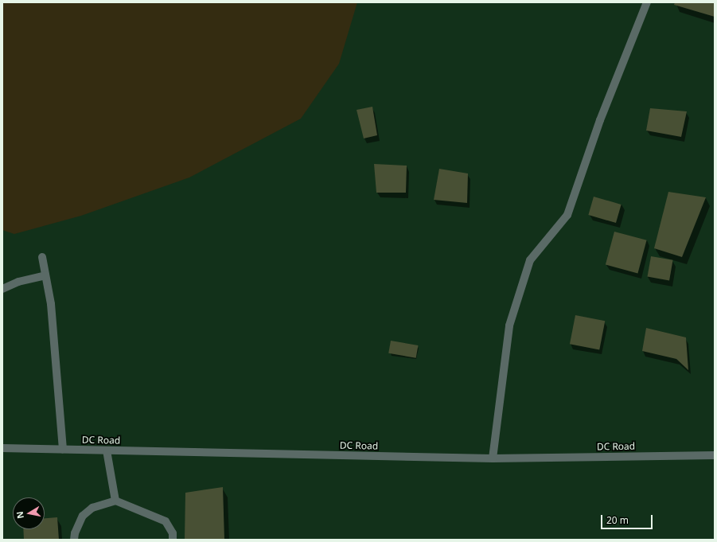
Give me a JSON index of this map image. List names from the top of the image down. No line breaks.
{"streets":{"street":["DC Road"]},"scale_bar":"20 m","north":"left"}
